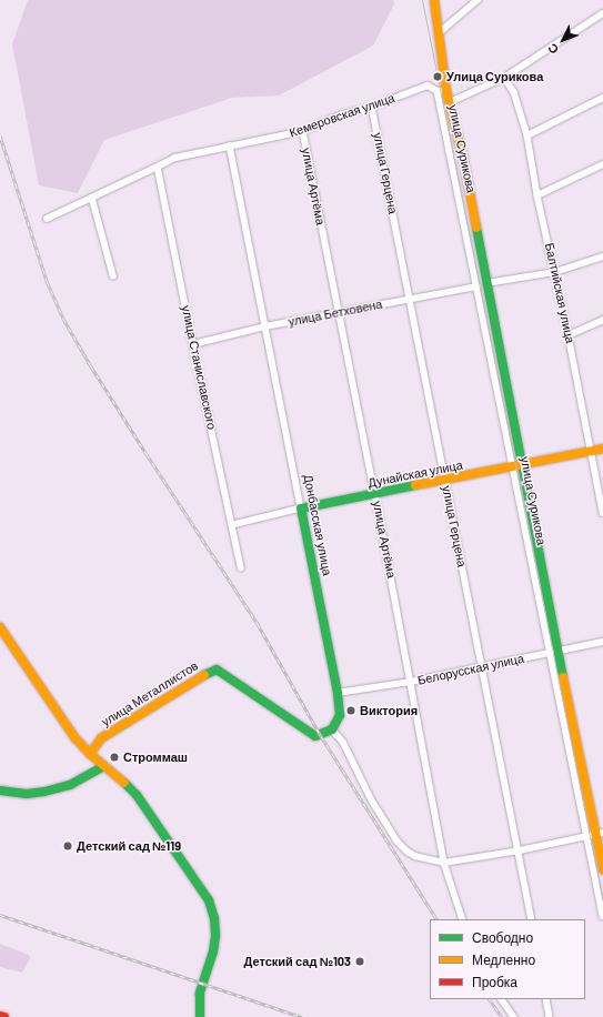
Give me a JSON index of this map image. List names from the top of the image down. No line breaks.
{"streets":{"street":["Кемеровская улица","улица Сурикова","улица Герцена","улица Артёма","Балтийская улица","улица Бетховена","улица Станиславского","Дунайская улица","Донбасская улица","Белорусская улица","улица Металлистов"]},"crossings":[["Кемеровская улица","улица Сурикова"],["Кемеровская улица","улица Герцена"],["Кемеровская улица","улица Артёма"],["Кемеровская улица","улица Станиславского"],["Кемеровская улица","Донбасская улица"],["улица Сурикова","улица Бетховена"],["улица Сурикова","Дунайская улица"],["улица Сурикова","Белорусская улица"],["улица Герцена","улица Бетховена"],["улица Герцена","Дунайская улица"],["улица Герцена","Белорусская улица"],["улица Артёма","улица Бетховена"],["улица Артёма","Дунайская улица"],["улица Артёма","Белорусская улица"],["Балтийская улица","улица Бетховена"],["Балтийская улица","Дунайская улица"],["улица Бетховена","улица Станиславского"],["улица Бетховена","Донбасская улица"],["улица Станиславского","Дунайская улица"],["Дунайская улица","Донбасская улица"],["Донбасская улица","Белорусская улица"],["Донбасская улица","улица Металлистов"]],"places":["Улица Сурикова","Виктория","Строммаш","Детский сад №119","Детский сад №103"],"legend":["Свободно","Медленно","Пробка"],"north":"bottom left"}
